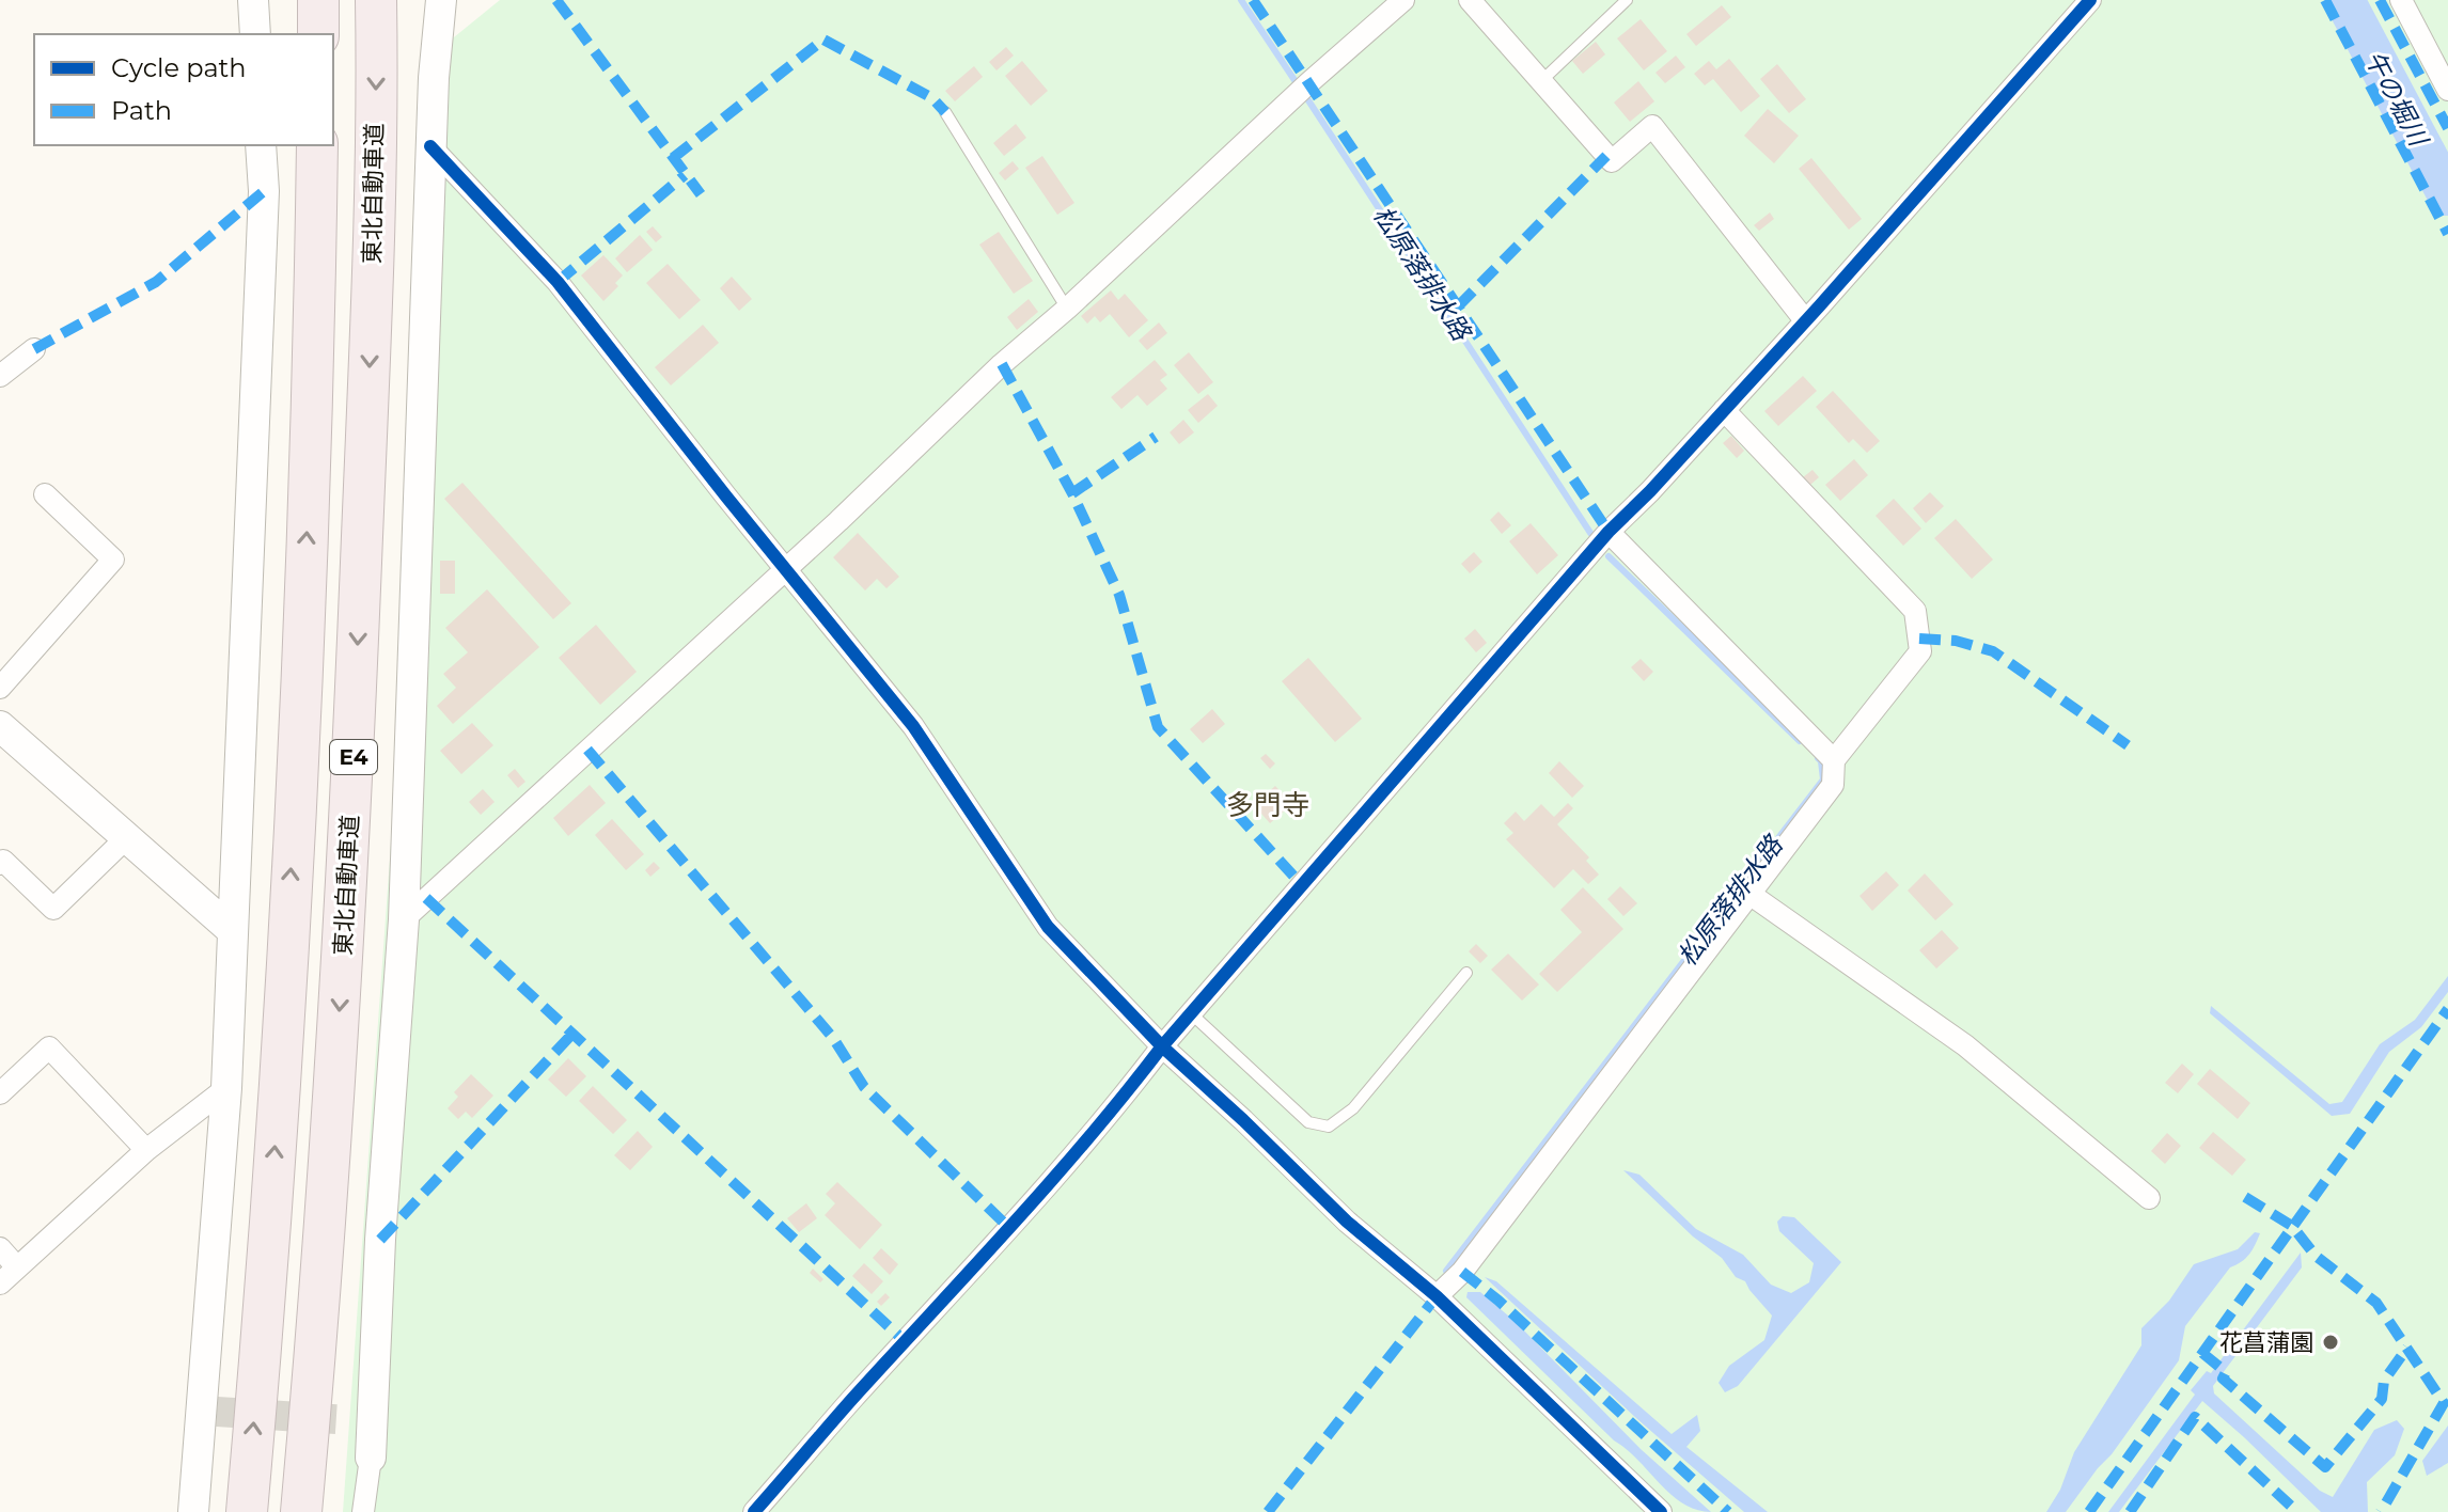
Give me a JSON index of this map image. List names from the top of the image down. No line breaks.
{"streets":{"highway":["東北自動車道","E4"]},"districts":["多門寺"],"water":["午の堀川","松原落排水路"],"places":["花菖蒲園"],"legend":["Cycle path","Path"]}
